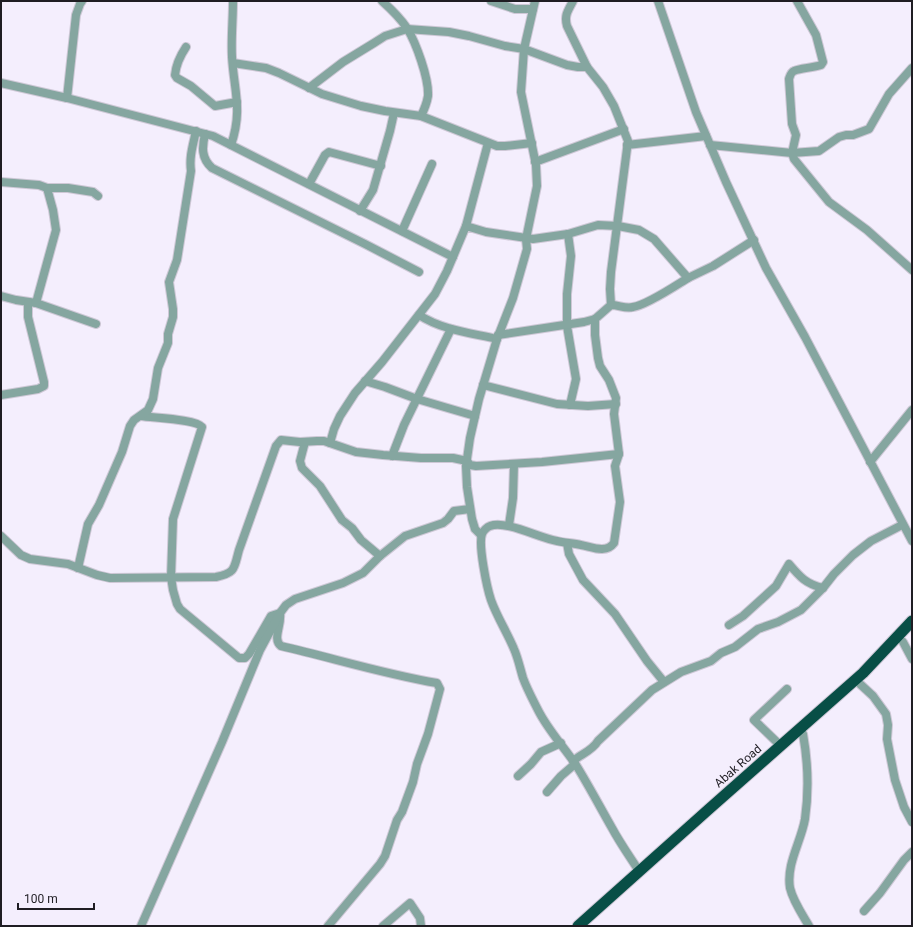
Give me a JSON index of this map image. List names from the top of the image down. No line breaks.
{"streets":{"highway":["Abak Road"]},"scale_bar":"100 m"}
